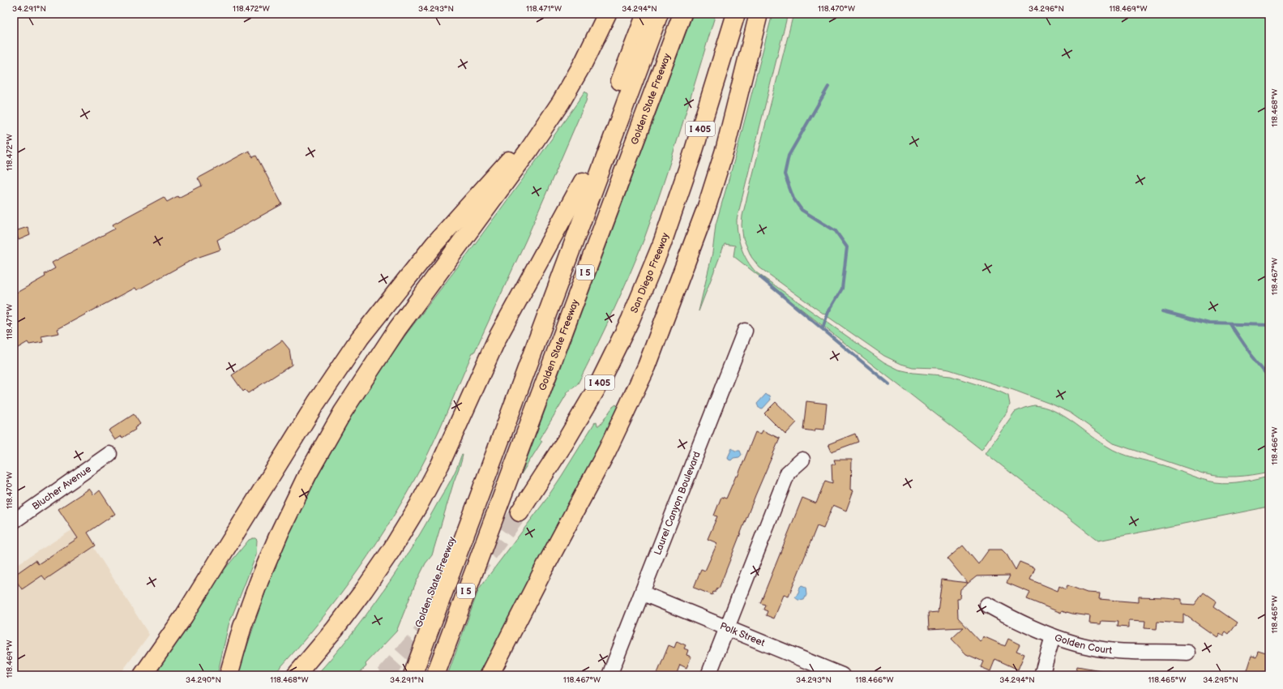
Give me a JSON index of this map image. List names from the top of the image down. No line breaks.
{"streets":{"highway":["Golden State Freeway","I 405","I 5","San Diego Freeway"],"street":["Blucher Avenue","Laurel Canyon Boulevard","Polk Street","Golden Court"]},"crossings":[["Laurel Canyon Boulevard","Polk Street"]],"coordinates":["34.291°N","118.472°W","34.293°N","118.471°W","34.294°N","118.470°W","34.296°N","118.469°W","118.468°W","118.467°W","118.466°W","118.465°W","34.290°N","34.295°N"]}
